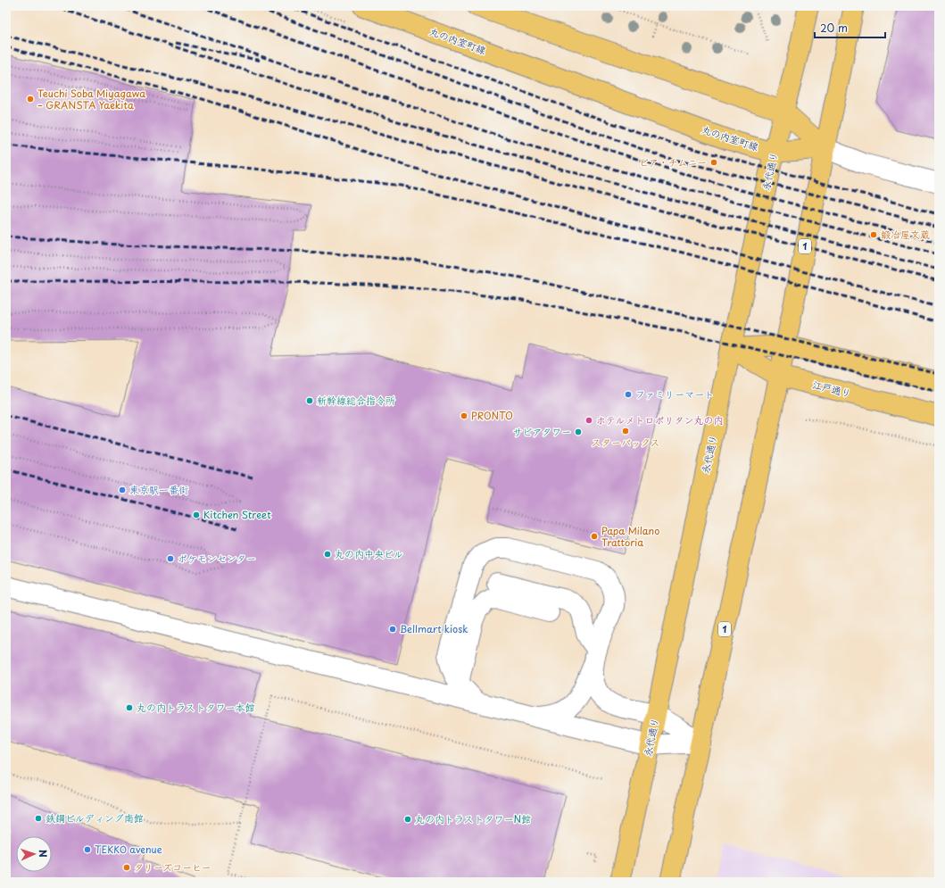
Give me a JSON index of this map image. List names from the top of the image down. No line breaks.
{"streets":{"main road":["丸の内室町線","永代通り","1","江戸通り"]},"crossings":[["丸の内室町線","永代通り"],["丸の内室町線","1"],["永代通り","江戸通り"],["1","江戸通り"]],"places":["Teuchi Soba Miyagawa – GRANSTA Yaekita","ビア・チムニー","鍛冶屋文蔵","ファミリーマート","新幹線総合指令所","PRONTO","ホテルメトロポリタン丸の内","スターバックス","サピアタワー","東京駅一番街","Kitchen Street","Papa Milano Trattoria","丸の内中央ビル","ポケモンセンター","Bellmart kiosk","丸の内トラストタワー本館","鉄鋼ビルディング南館","丸の内トラストタワーN館","TEKKO avenue","タリーズコーヒー"],"scale_bar":"20 m","north":"right"}
